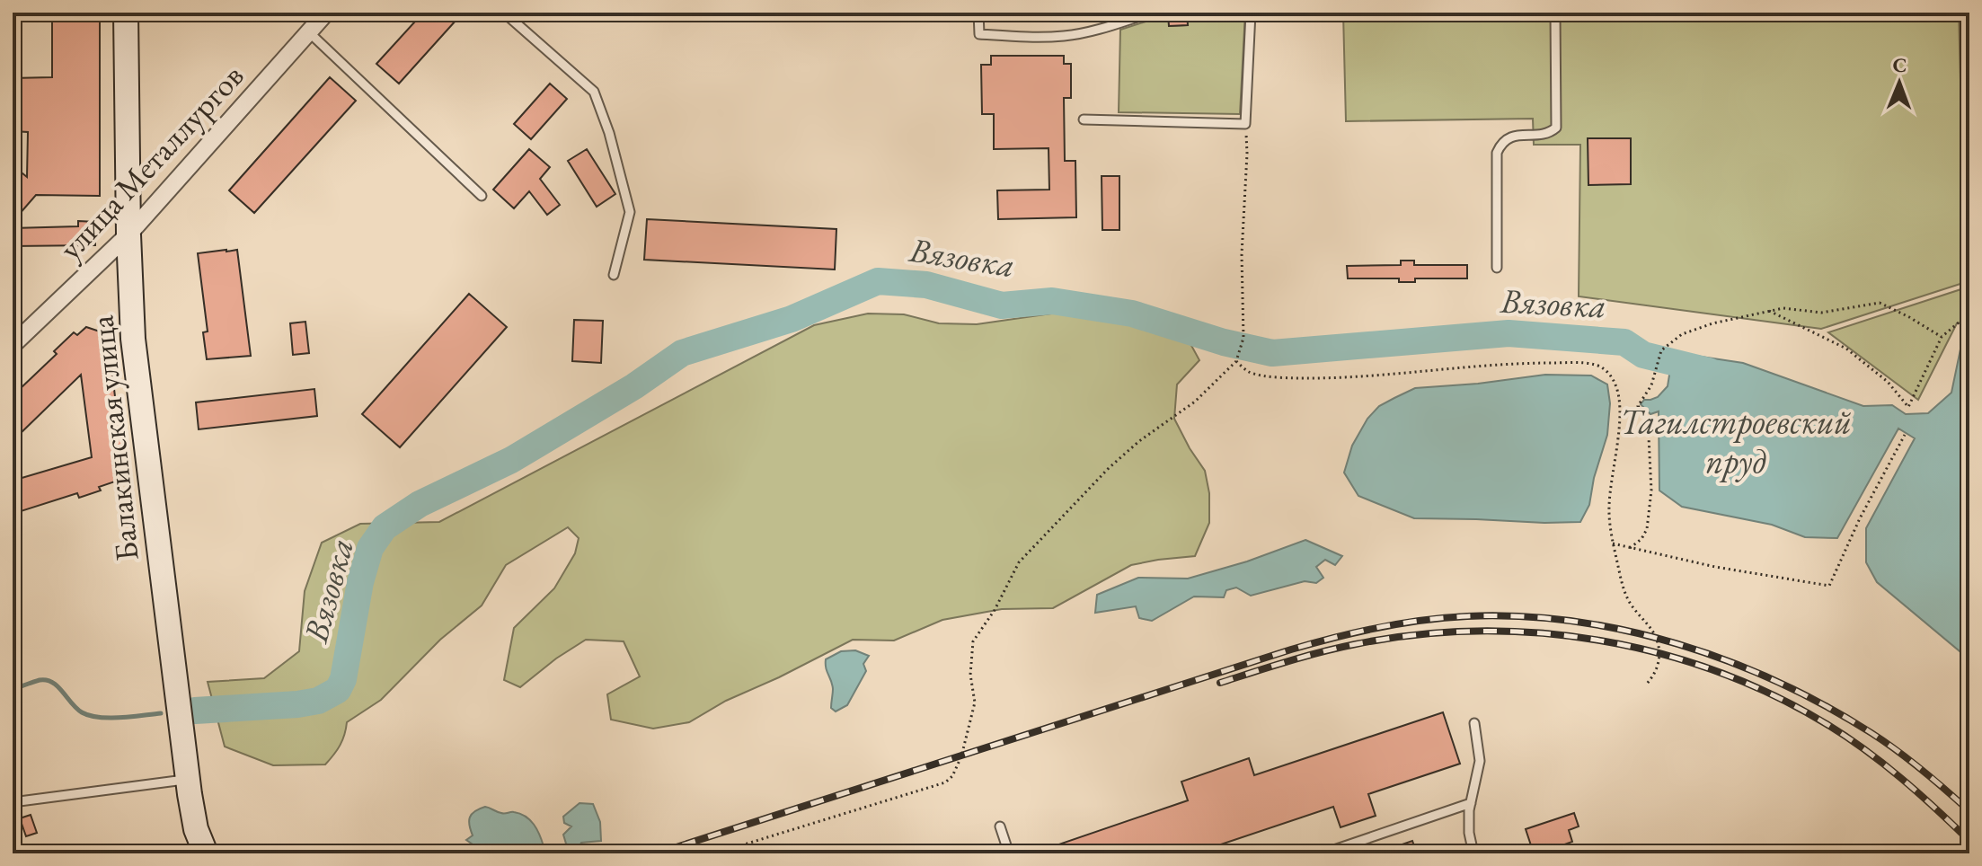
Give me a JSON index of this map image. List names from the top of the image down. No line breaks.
{"streets":{"street":["улица Металлургов","Балакинская улица"]},"crossings":[["улица Металлургов","Балакинская улица"]],"water":["Вязовка","Тагилстроевский пруд"],"north":"top"}
